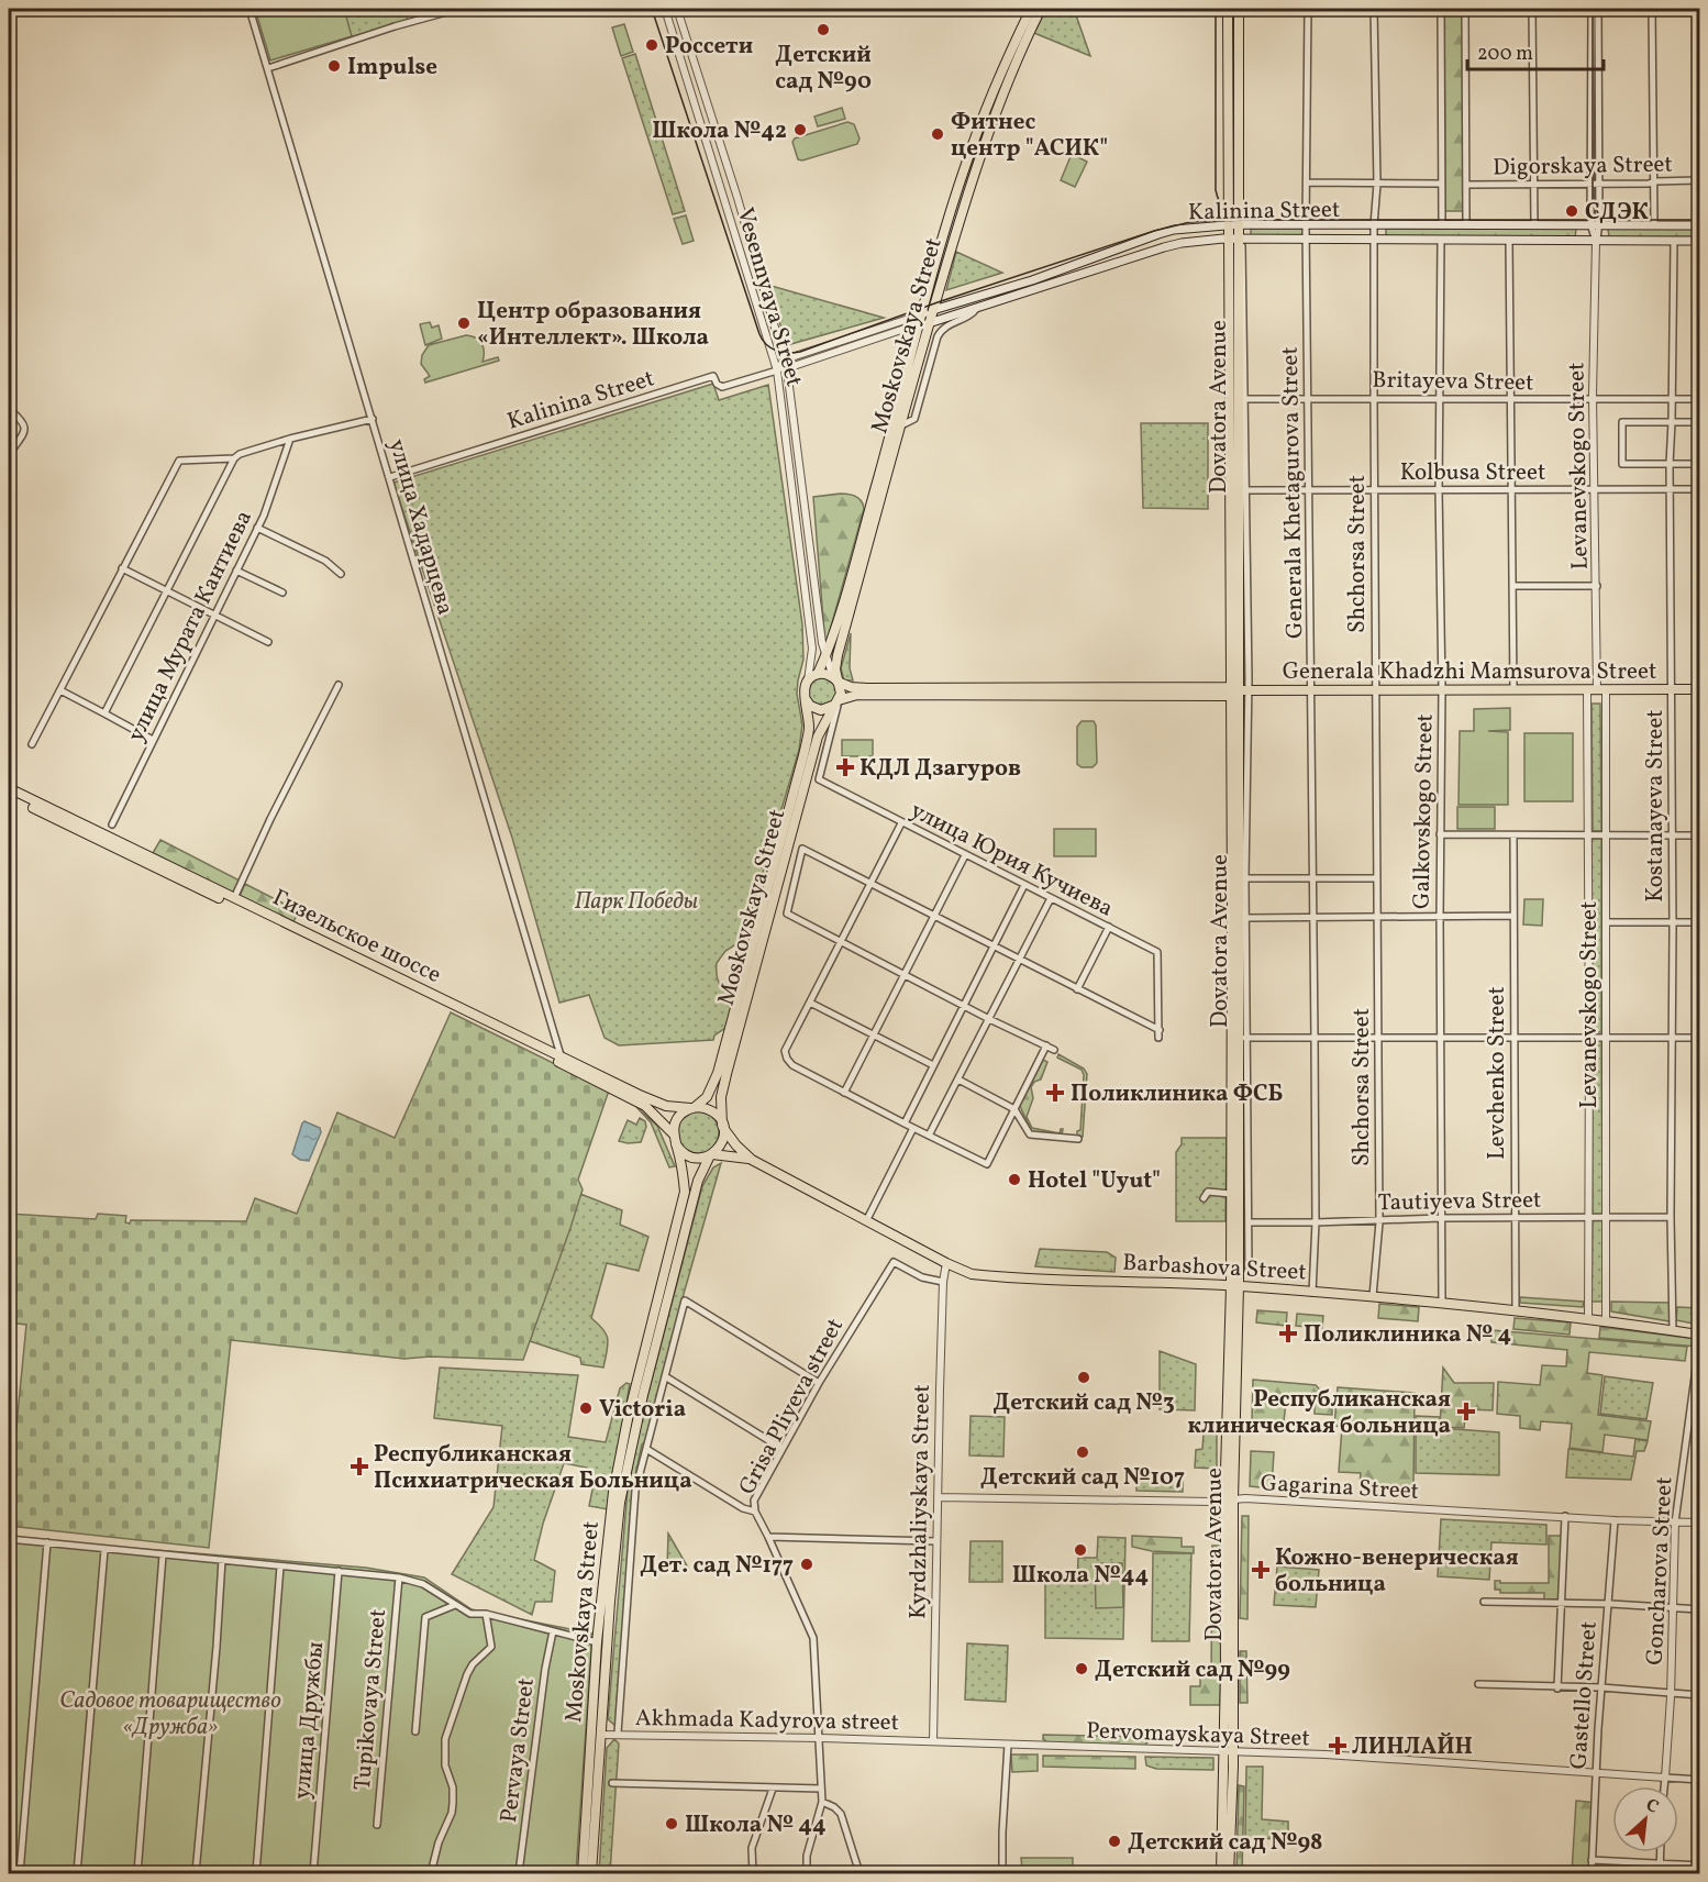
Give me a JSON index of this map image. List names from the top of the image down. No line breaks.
{"streets":{"main road":["Kalinina Street","Moskovskaya Street","Dovatora Avenue","Generala Khadzhi Mamsurova Street","Гизельское шоссе","Barbashova Street"],"street":["Digorskaya Street","Vesennyaya Street","Britayeva Street","Levanevskogo Street","Kolbusa Street","Generala Khetagurova Street","улица Хадарцева","Shchorsa Street","улица Мурата Кантиева","Kostanayeva Street","Galkovskogo Street","улица Юрия Кучиева","Levchenko Street","Tautiyeva Street","Grisa Pliyeva street","Gagarina Street","Kyrdzhaliyskaya Street","Goncharova Street","Gastello Street","Tupikovaya Street","Akhmada Kadyrova street","улица Дружбы","Pervomayskaya Street","Pervaya Street"]},"crossings":[["Digorskaya Street","Levanevskogo Street"],["Kalinina Street","Vesennyaya Street"],["Kalinina Street","Moskovskaya Street"],["Kalinina Street","Dovatora Avenue"],["Kalinina Street","Levanevskogo Street"],["Kalinina Street","Generala Khetagurova Street"],["Kalinina Street","улица Хадарцева"],["Kalinina Street","Shchorsa Street"],["Kalinina Street","Kostanayeva Street"],["Kalinina Street","Galkovskogo Street"],["Vesennyaya Street","Moskovskaya Street"],["Vesennyaya Street","Generala Khadzhi Mamsurova Street"],["Vesennyaya Street","улица Юрия Кучиева"],["Moskovskaya Street","Generala Khadzhi Mamsurova Street"],["Moskovskaya Street","улица Юрия Кучиева"],["Moskovskaya Street","Гизельское шоссе"],["Moskovskaya Street","Barbashova Street"],["Moskovskaya Street","Akhmada Kadyrova street"],["Britayeva Street","Levanevskogo Street"],["Britayeva Street","Generala Khetagurova Street"],["Britayeva Street","Shchorsa Street"],["Britayeva Street","Kostanayeva Street"],["Britayeva Street","Galkovskogo Street"],["Dovatora Avenue","Generala Khadzhi Mamsurova Street"],["Dovatora Avenue","Tautiyeva Street"],["Dovatora Avenue","Barbashova Street"],["Dovatora Avenue","Gagarina Street"],["Dovatora Avenue","Pervomayskaya Street"],["Levanevskogo Street","Kolbusa Street"],["Levanevskogo Street","Generala Khadzhi Mamsurova Street"],["Levanevskogo Street","Tautiyeva Street"],["Levanevskogo Street","Barbashova Street"],["Kolbusa Street","Generala Khetagurova Street"],["Kolbusa Street","Shchorsa Street"],["Kolbusa Street","Kostanayeva Street"],["Kolbusa Street","Galkovskogo Street"],["Generala Khetagurova Street","Generala Khadzhi Mamsurova Street"],["Generala Khetagurova Street","Tautiyeva Street"],["Generala Khetagurova Street","Barbashova Street"],["улица Хадарцева","Гизельское шоссе"],["Shchorsa Street","Generala Khadzhi Mamsurova Street"],["Shchorsa Street","Tautiyeva Street"],["Shchorsa Street","Barbashova Street"],["Generala Khadzhi Mamsurova Street","Kostanayeva Street"],["Generala Khadzhi Mamsurova Street","Galkovskogo Street"],["Generala Khadzhi Mamsurova Street","улица Юрия Кучиева"],["Kostanayeva Street","Tautiyeva Street"],["Kostanayeva Street","Barbashova Street"],["Galkovskogo Street","Tautiyeva Street"],["Galkovskogo Street","Barbashova Street"],["Гизельское шоссе","Barbashova Street"],["Levchenko Street","Tautiyeva Street"],["Levchenko Street","Barbashova Street"],["Barbashova Street","Kyrdzhaliyskaya Street"],["Grisa Pliyeva street","Kyrdzhaliyskaya Street"],["Grisa Pliyeva street","Akhmada Kadyrova street"],["Gagarina Street","Kyrdzhaliyskaya Street"],["Gagarina Street","Goncharova Street"],["Gagarina Street","Gastello Street"],["Kyrdzhaliyskaya Street","Akhmada Kadyrova street"],["Kyrdzhaliyskaya Street","Pervomayskaya Street"],["Goncharova Street","Pervomayskaya Street"],["Gastello Street","Pervomayskaya Street"],["Akhmada Kadyrova street","Pervomayskaya Street"]],"parks":["Парк Победы","Садовое товарищество «Дружба»"],"places":{"other":["Детский сад №90","Россети","Impulse","Школа №42","Фитнес центр \"АСИК\"","СДЭК","Центр образования «Интеллект». Школа","Hotel \"Uyut\"","Детский сад №3","Victoria","Детский сад №107","Школа №44","Дет. сад №177","Детский сад №99","Школа № 44","Детский сад №98"],"health":["КДЛ Дзагуров","Поликлиника ФСБ","Поликлиника № 4","Республиканская клиническая больница","Республиканская Психиатрическая Больница","Кожно-венерическая больница","ЛИНЛАЙН"]},"scale_bar":"200 m","north":"top right"}
